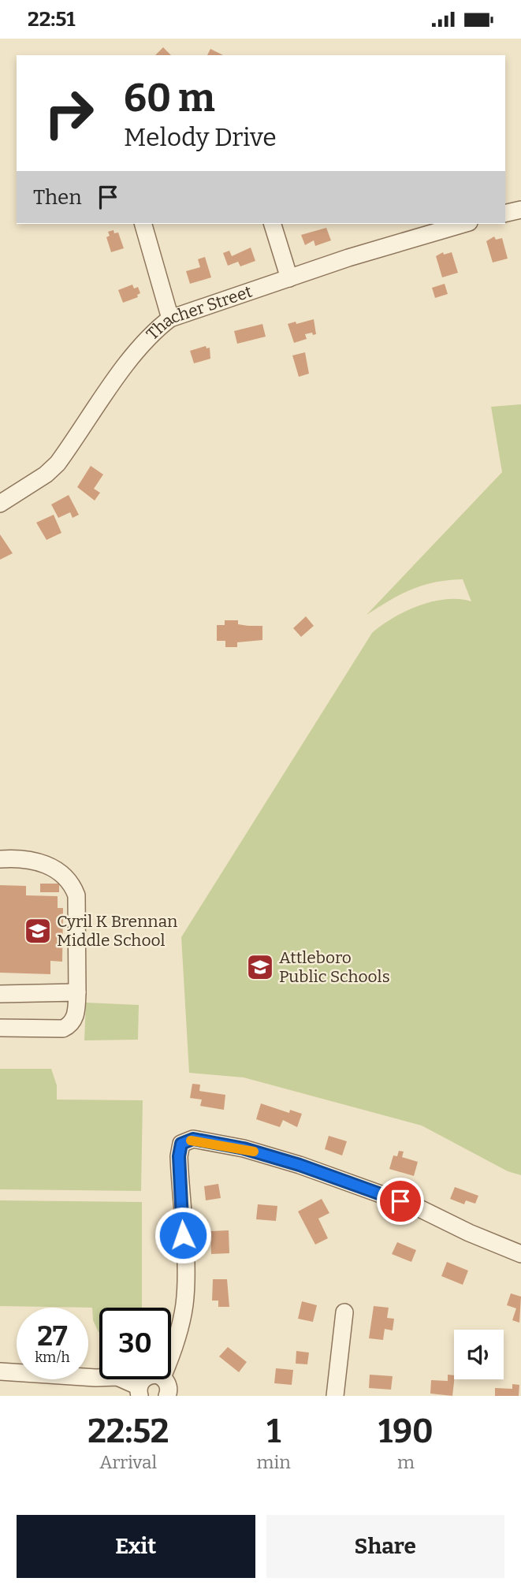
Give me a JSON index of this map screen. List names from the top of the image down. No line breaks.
{"streets":{"street":["Thacher Street"]},"places":{"school or university":["Cyril K Brennan Middle School","Attleboro Public Schools"]},"page":{"status":"22:51","turn":["60 m","Melody Drive"],"then":"Then","speed":"27 km/h","limit":"30","eta":["22:52","Arrival","1","min","190","m"],"buttons":["Exit","Share"]}}
